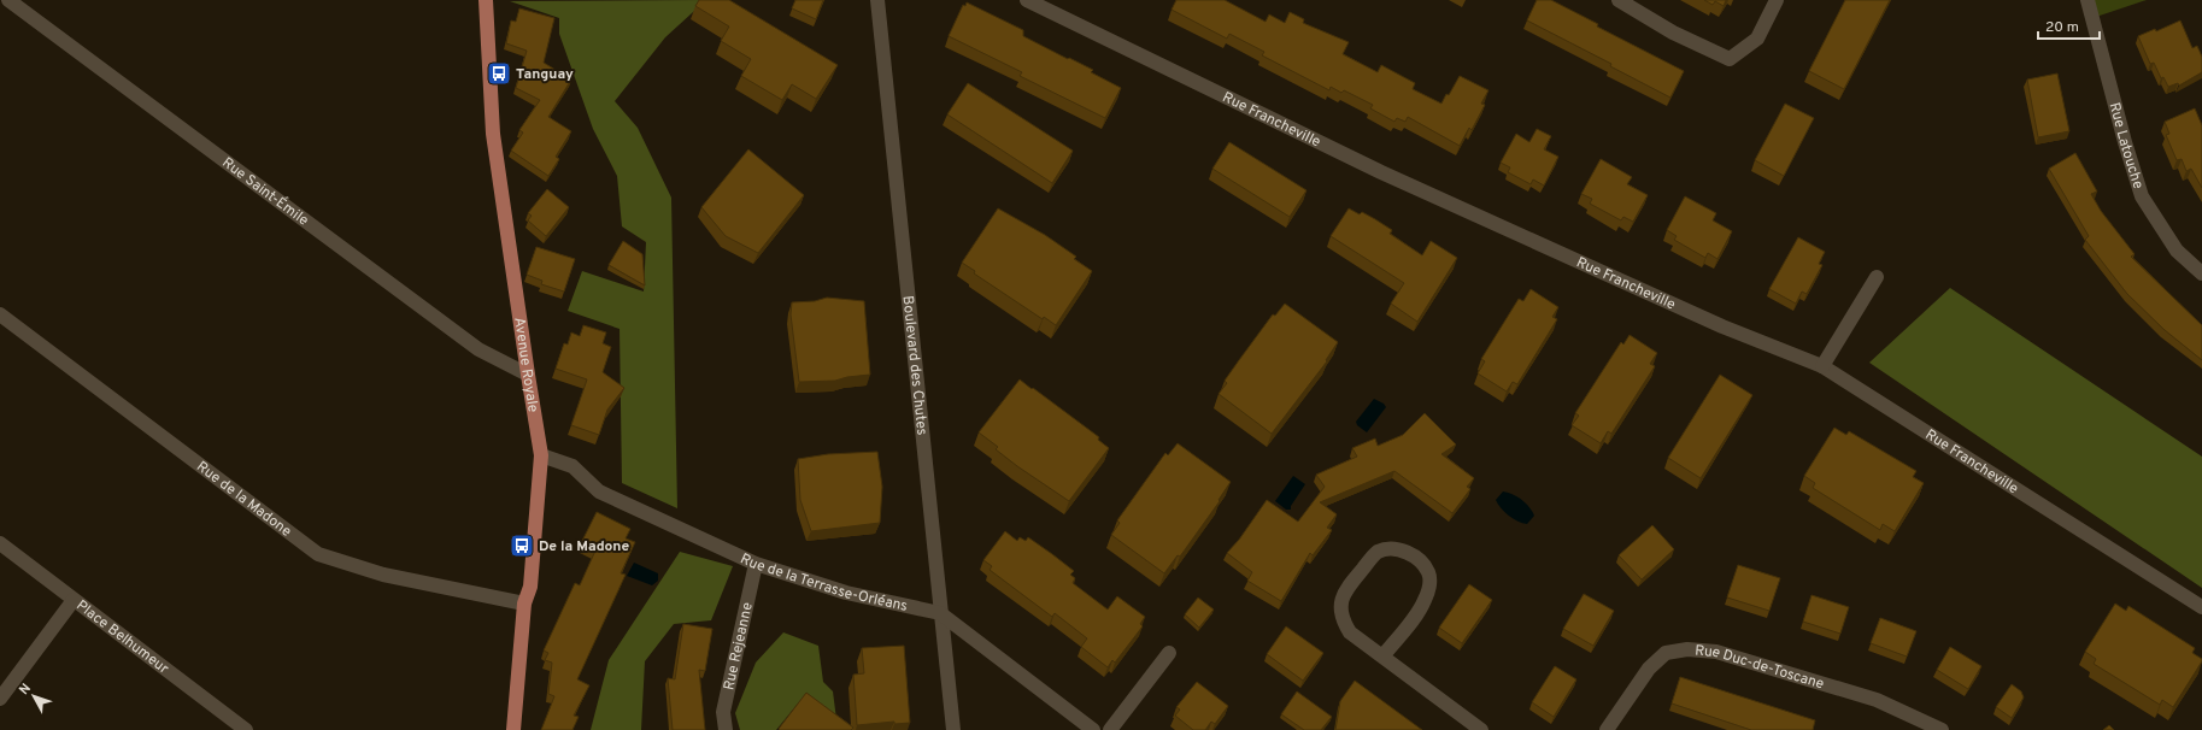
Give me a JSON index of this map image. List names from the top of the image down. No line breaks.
{"streets":{"main road":["Avenue Royale"],"street":["Rue Francheville","Rue Latouche","Rue Saint-Émile","Boulevard des Chutes","Rue de la Madone","Rue de la Terrasse-Orléans","Place Belhumeur","Rue Rejeanne","Rue Duc-de-Toscane"]},"crossings":[["Rue Saint-Émile","Avenue Royale"],["Avenue Royale","Rue de la Madone"],["Avenue Royale","Rue de la Terrasse-Orléans"],["Boulevard des Chutes","Rue de la Terrasse-Orléans"],["Rue de la Terrasse-Orléans","Rue Rejeanne"]],"places":{"bus stop":["Tanguay","De la Madone"]},"scale_bar":"20 m","north":"top left"}
